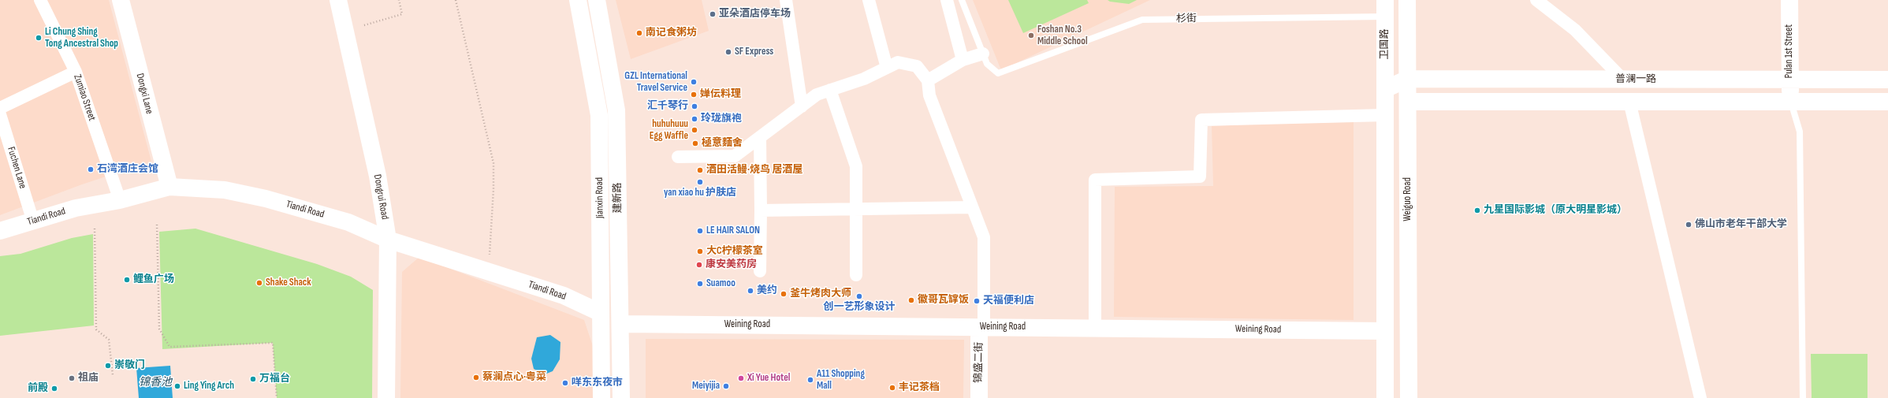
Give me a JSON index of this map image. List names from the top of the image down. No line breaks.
{"streets":{"main road":["卫国路","Pulan 1st Street","普澜一路","Dongxi Lane","Dongrui Road","Jianxin Road","建新路","Weiguo Road","Tiandi Road","Weining Road","锦盛二街"],"street":["Zumiao Street","Fuchen Lane"],"lane":["杉街"]},"crossings":[["杉街","卫国路"],["卫国路","普澜一路"],["卫国路","Weining Road"],["Pulan 1st Street","普澜一路"],["普澜一路","Weiguo Road"],["Dongxi Lane","Tiandi Road"],["Zumiao Street","Tiandi Road"],["Fuchen Lane","Tiandi Road"],["Dongrui Road","Tiandi Road"],["Jianxin Road","Tiandi Road"],["建新路","Weining Road"],["Weining Road","锦盛二街"]],"water":["锦香池"],"places":["亚朵酒店停车场","南记食粥坊","Foshan No.3 Middle School","Li Chung Shing Tong Ancestral Shop","SF Express","GZL International Travel Service","婵伝料理","汇千琴行","玲珑旗袍","huhuhuuu Egg Waffle","極意麵舍","石湾酒庄会馆","酒田活鳗·烧鸟 居酒屋","yan xiao hu 护肤店","九星国际影城（原大明星影城）","佛山市老年干部大学","LE HAIR SALON","大C柠檬茶室","康安美药房","鲤鱼广场","Shake Shack","Suamoo","美约","釜牛烤肉大师","创一艺形象设计","徽哥瓦罉饭","天福便利店","崇敬门","蔡澜点心·粤菜","祖庙","Xi Yue Hotel","万福台","A11 Shopping Mall","咩东东夜市","Ling Ying Arch","Meiyijia","丰记茶档","前殿"]}
